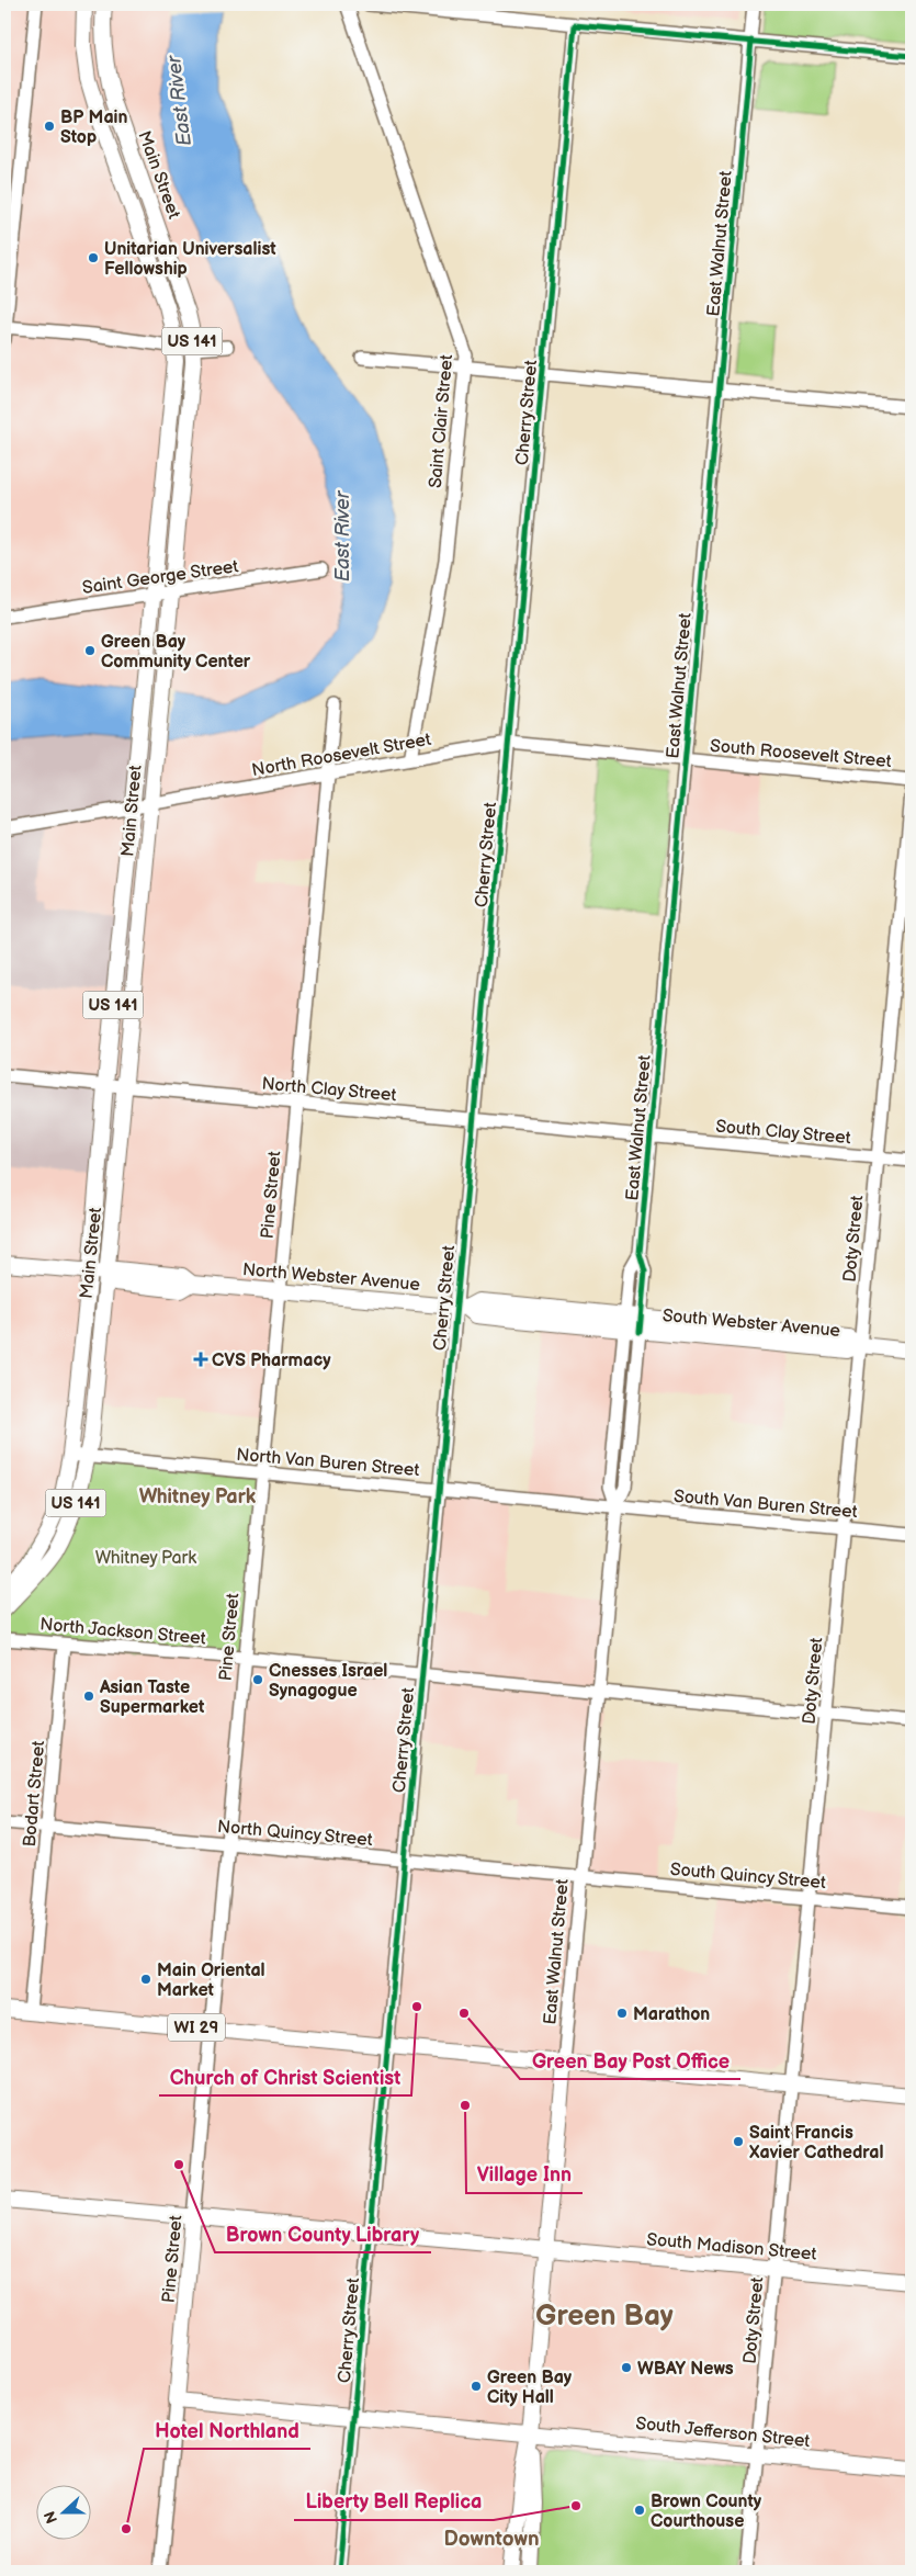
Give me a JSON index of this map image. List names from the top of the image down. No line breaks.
{"streets":{"main road":["Main Street","East Walnut Street","US 141","Pine Street","North Webster Avenue","South Webster Avenue","WI 29","South Madison Street","South Jefferson Street"],"street":["Cherry Street","Saint Clair Street","Saint George Street","South Roosevelt Street","North Roosevelt Street","North Clay Street","South Clay Street","Doty Street","North Van Buren Street","South Van Buren Street","North Jackson Street","Bodart Street","North Quincy Street","South Quincy Street"]},"crossings":[["Main Street","Saint George Street"],["Main Street","North Roosevelt Street"],["Main Street","North Clay Street"],["Main Street","North Webster Avenue"],["Main Street","North Van Buren Street"],["East Walnut Street","South Roosevelt Street"],["East Walnut Street","North Roosevelt Street"],["East Walnut Street","North Clay Street"],["East Walnut Street","South Clay Street"],["East Walnut Street","North Webster Avenue"],["East Walnut Street","South Webster Avenue"],["East Walnut Street","North Van Buren Street"],["East Walnut Street","South Van Buren Street"],["East Walnut Street","North Jackson Street"],["East Walnut Street","North Quincy Street"],["East Walnut Street","South Quincy Street"],["East Walnut Street","WI 29"],["East Walnut Street","South Madison Street"],["East Walnut Street","South Jefferson Street"],["Cherry Street","North Roosevelt Street"],["Cherry Street","North Clay Street"],["Cherry Street","North Webster Avenue"],["Cherry Street","North Van Buren Street"],["Cherry Street","North Jackson Street"],["Cherry Street","North Quincy Street"],["Cherry Street","WI 29"],["Cherry Street","South Madison Street"],["Cherry Street","South Jefferson Street"],["Saint Clair Street","North Roosevelt Street"],["South Roosevelt Street","North Roosevelt Street"],["North Roosevelt Street","Pine Street"],["North Clay Street","South Clay Street"],["North Clay Street","Pine Street"],["South Clay Street","Doty Street"],["Pine Street","North Webster Avenue"],["Pine Street","North Van Buren Street"],["Pine Street","North Jackson Street"],["Pine Street","North Quincy Street"],["Pine Street","WI 29"],["Pine Street","South Madison Street"],["Pine Street","South Jefferson Street"],["Doty Street","South Webster Avenue"],["Doty Street","South Van Buren Street"],["Doty Street","North Jackson Street"],["Doty Street","South Quincy Street"],["Doty Street","South Madison Street"],["Doty Street","South Jefferson Street"],["North Webster Avenue","South Webster Avenue"],["North Van Buren Street","South Van Buren Street"],["North Jackson Street","Bodart Street"],["Bodart Street","North Quincy Street"],["Bodart Street","WI 29"],["North Quincy Street","South Quincy Street"]],"districts":["Whitney Park","Green Bay","Downtown"],"water":["East River"],"parks":["Whitney Park"],"places":{"other":["BP Main Stop","Unitarian Universalist Fellowship","Green Bay Community Center","Cnesses Israel Synagogue","Asian Taste Supermarket","Main Oriental Market","Church of Christ Scientist","Green Bay Post Office","Marathon","Village Inn","Saint Francis Xavier Cathedral","Brown County Library","WBAY News","Green Bay City Hall","Liberty Bell Replica","Brown County Courthouse","Hotel Northland"],"health":["CVS Pharmacy"]},"north":"left"}
